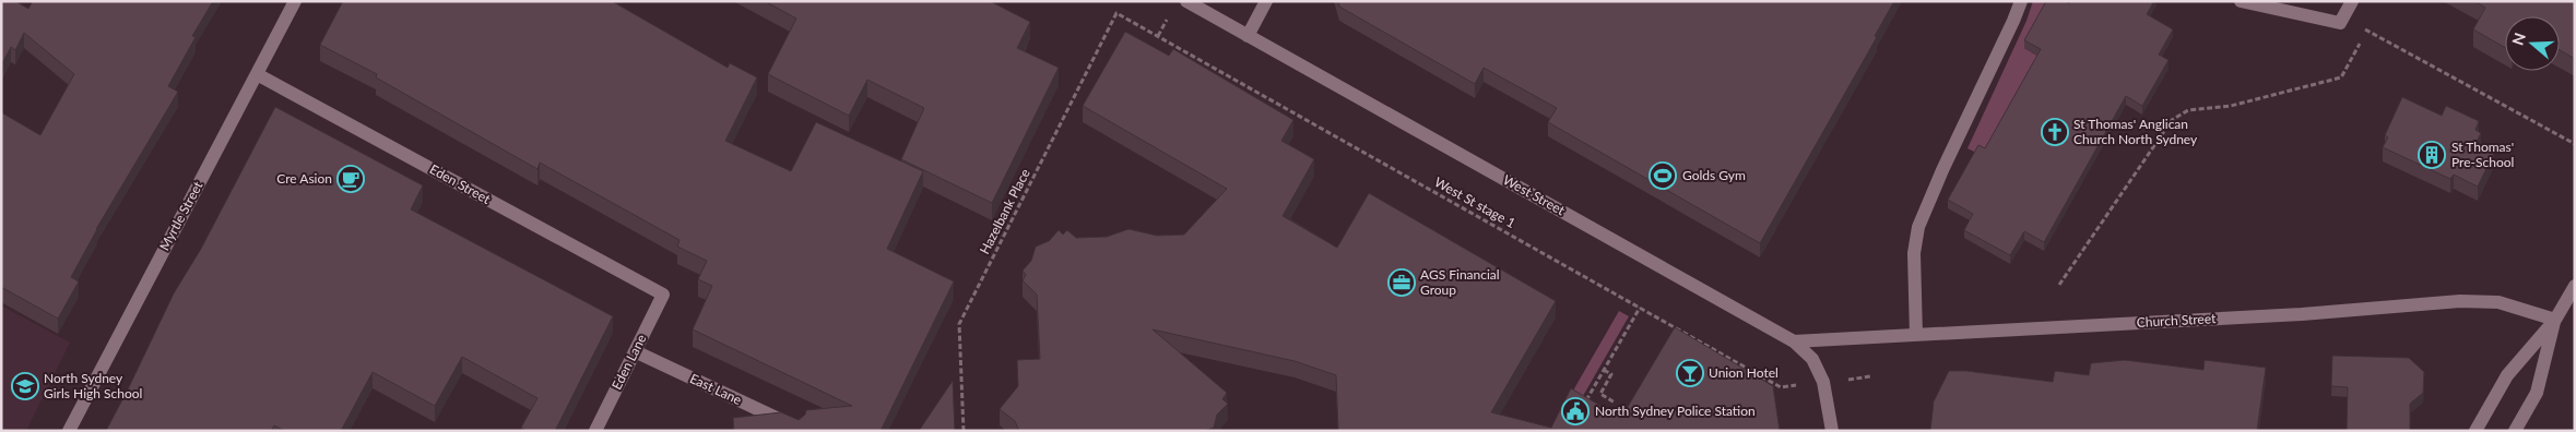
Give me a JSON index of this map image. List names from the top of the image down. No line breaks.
{"streets":{"street":["Eden Street","West Street","Myrtle Street","Church Street","Eden Lane","East Lane"],"path":["West St stage 1","Hazelbank Place"]},"crossings":[["Eden Street","Myrtle Street"],["Eden Street","Eden Lane"],["West Street","Church Street"],["West St stage 1","Hazelbank Place"],["Eden Lane","East Lane"]],"places":{"church":["St Thomas' Anglican Church North Sydney"],"building":["St Thomas' Pre-School"],"sports":["Golds Gym"],"cafe":["Cre Asion"],"office":["AGS Financial Group"],"bar":["Union Hotel"],"school or university":["North Sydney Girls High School"],"public building":["North Sydney Police Station"]},"north":"left"}
